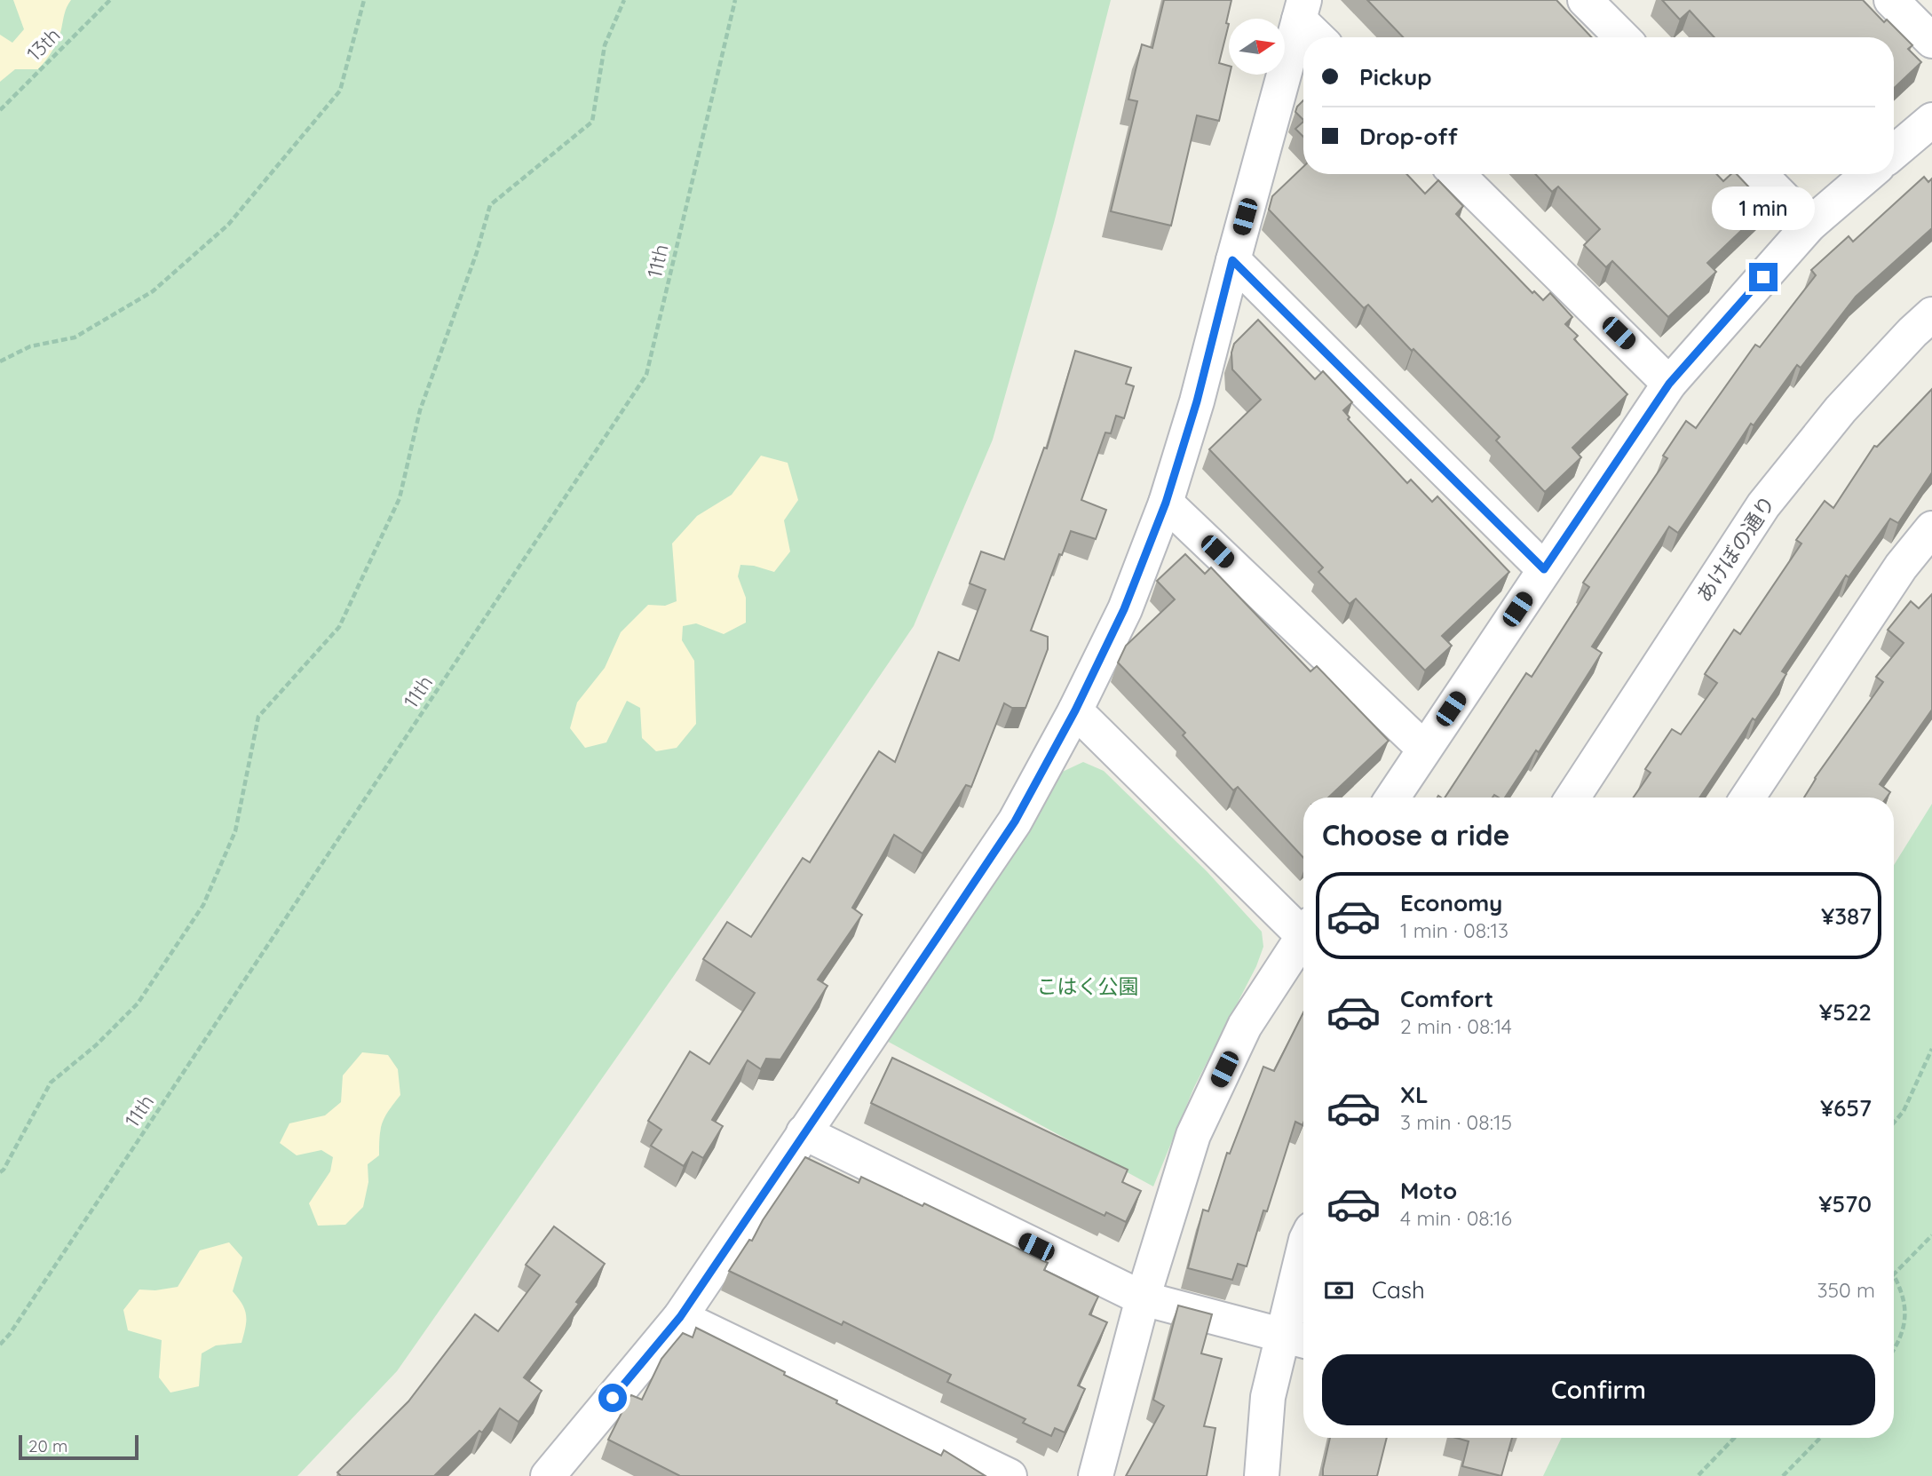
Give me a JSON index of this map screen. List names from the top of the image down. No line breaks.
{"streets":{"street":["あけぼの通り"],"path":["13th","11th"]},"parks":["こはく公園"],"scale_bar":"20 m","north":"right","page":{"banner":["Pickup","Drop-off"],"bubble":"1 min","heading":"Choose a ride","list":[{"name":"Economy","note":"1 min · 08:13","value":"¥387"},{"name":"Comfort","note":"2 min · 08:14","value":"¥522"},{"name":"XL","note":"3 min · 08:15","value":"¥657"},{"name":"Moto","note":"4 min · 08:16","value":"¥570"}],"pay":["Cash","350 m"],"buttons":"Confirm","scale":"20 m"}}
